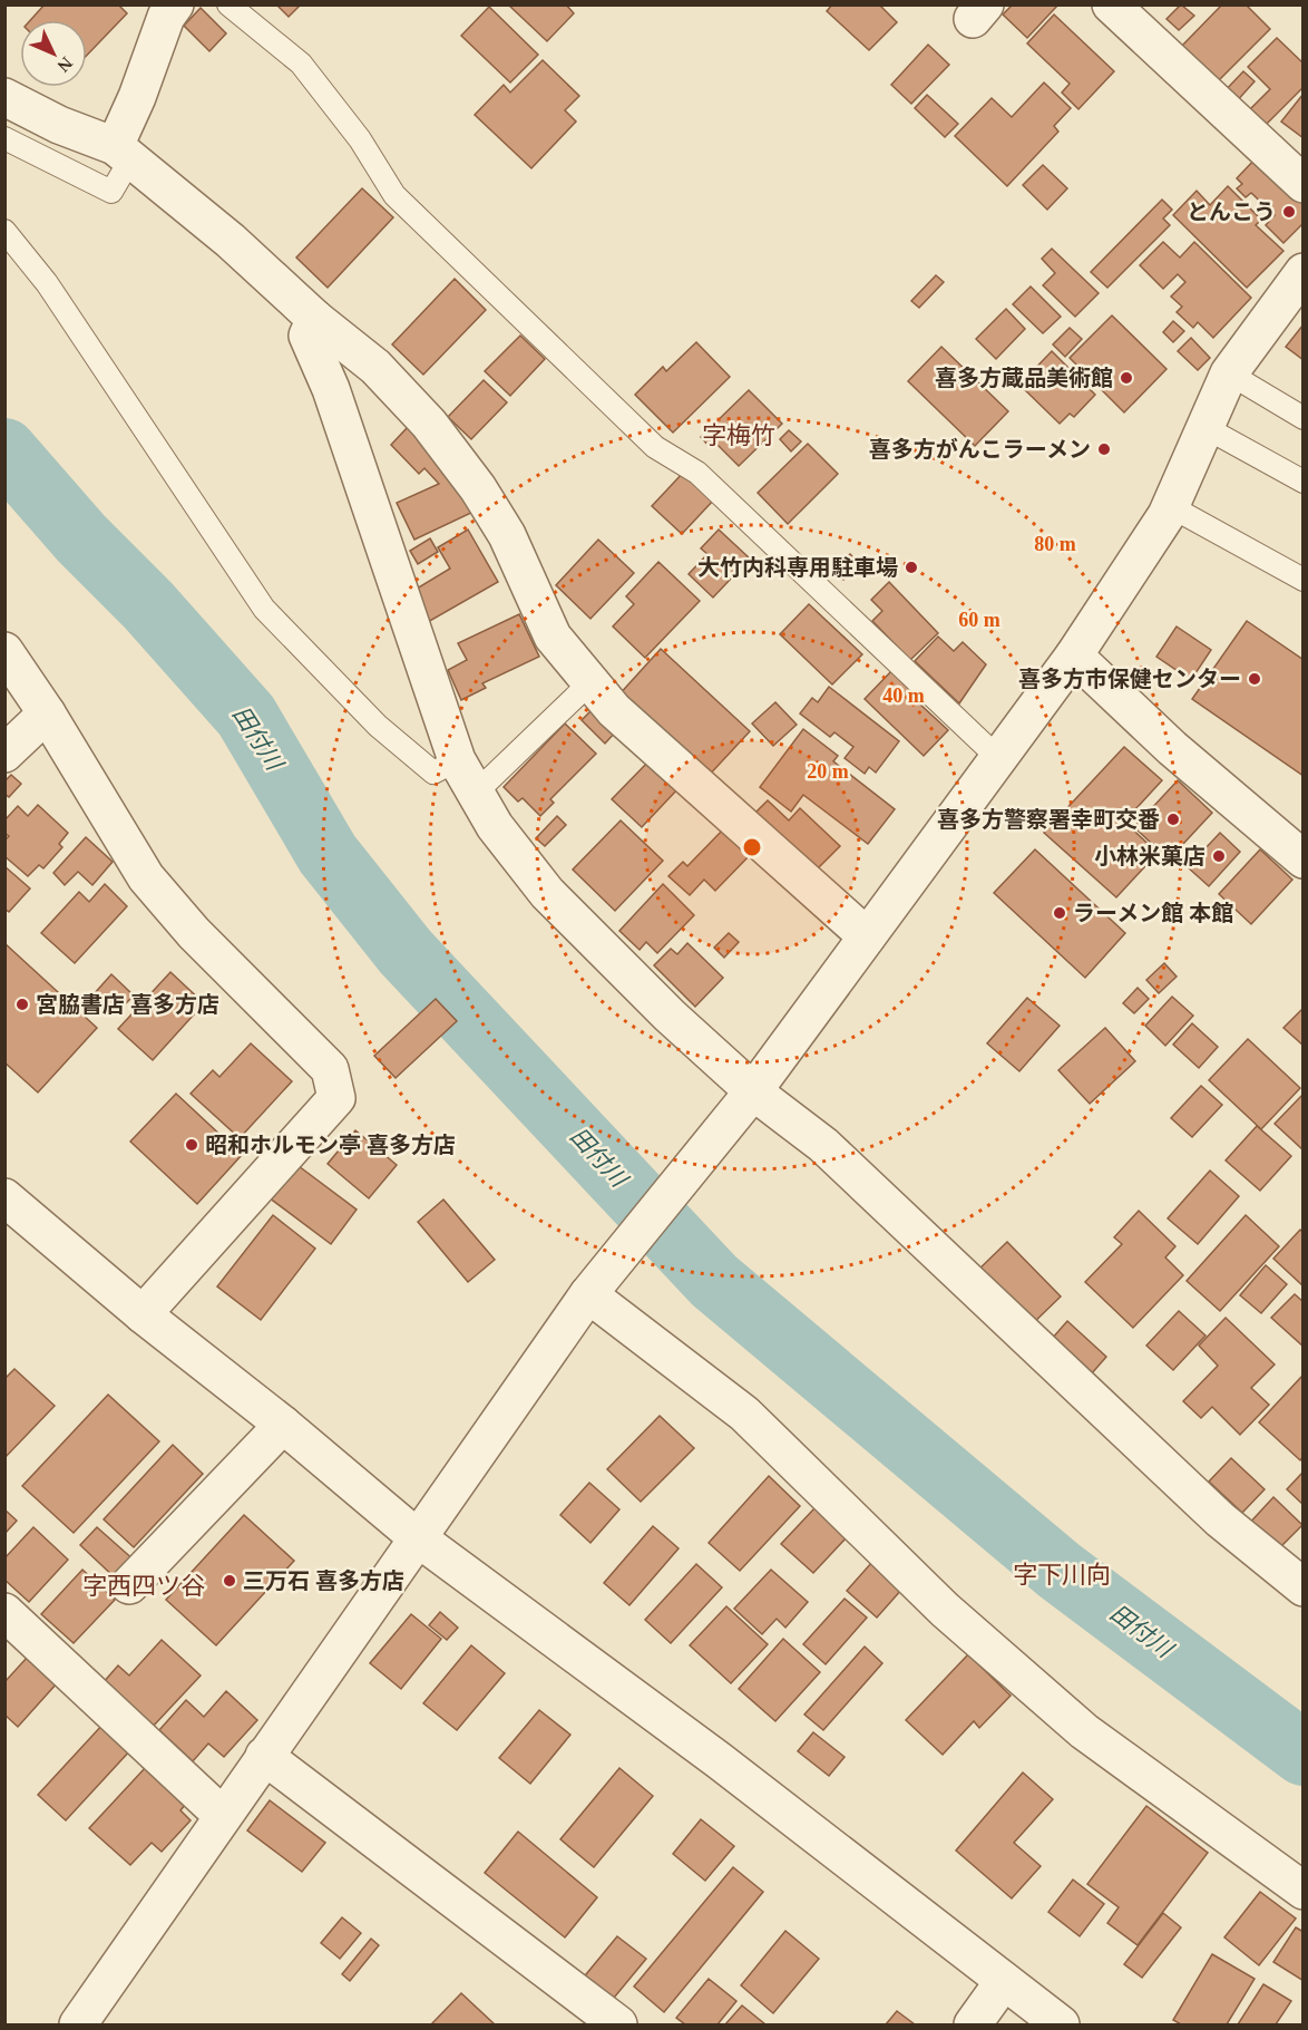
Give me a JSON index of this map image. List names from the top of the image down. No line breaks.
{"districts":["字梅竹","字下川向","字西四ツ谷"],"water":["田付川"],"places":["とんこう","喜多方蔵品美術館","喜多方がんこラーメン","大竹内科専用駐車場","喜多方市保健センター","喜多方警察署幸町交番","小林米菓店","ラーメン館 本館","宮脇書店 喜多方店","昭和ホルモン亭 喜多方店","三万石 喜多方店"],"north":"bottom right","rings":["80 m","60 m","40 m","20 m"]}
